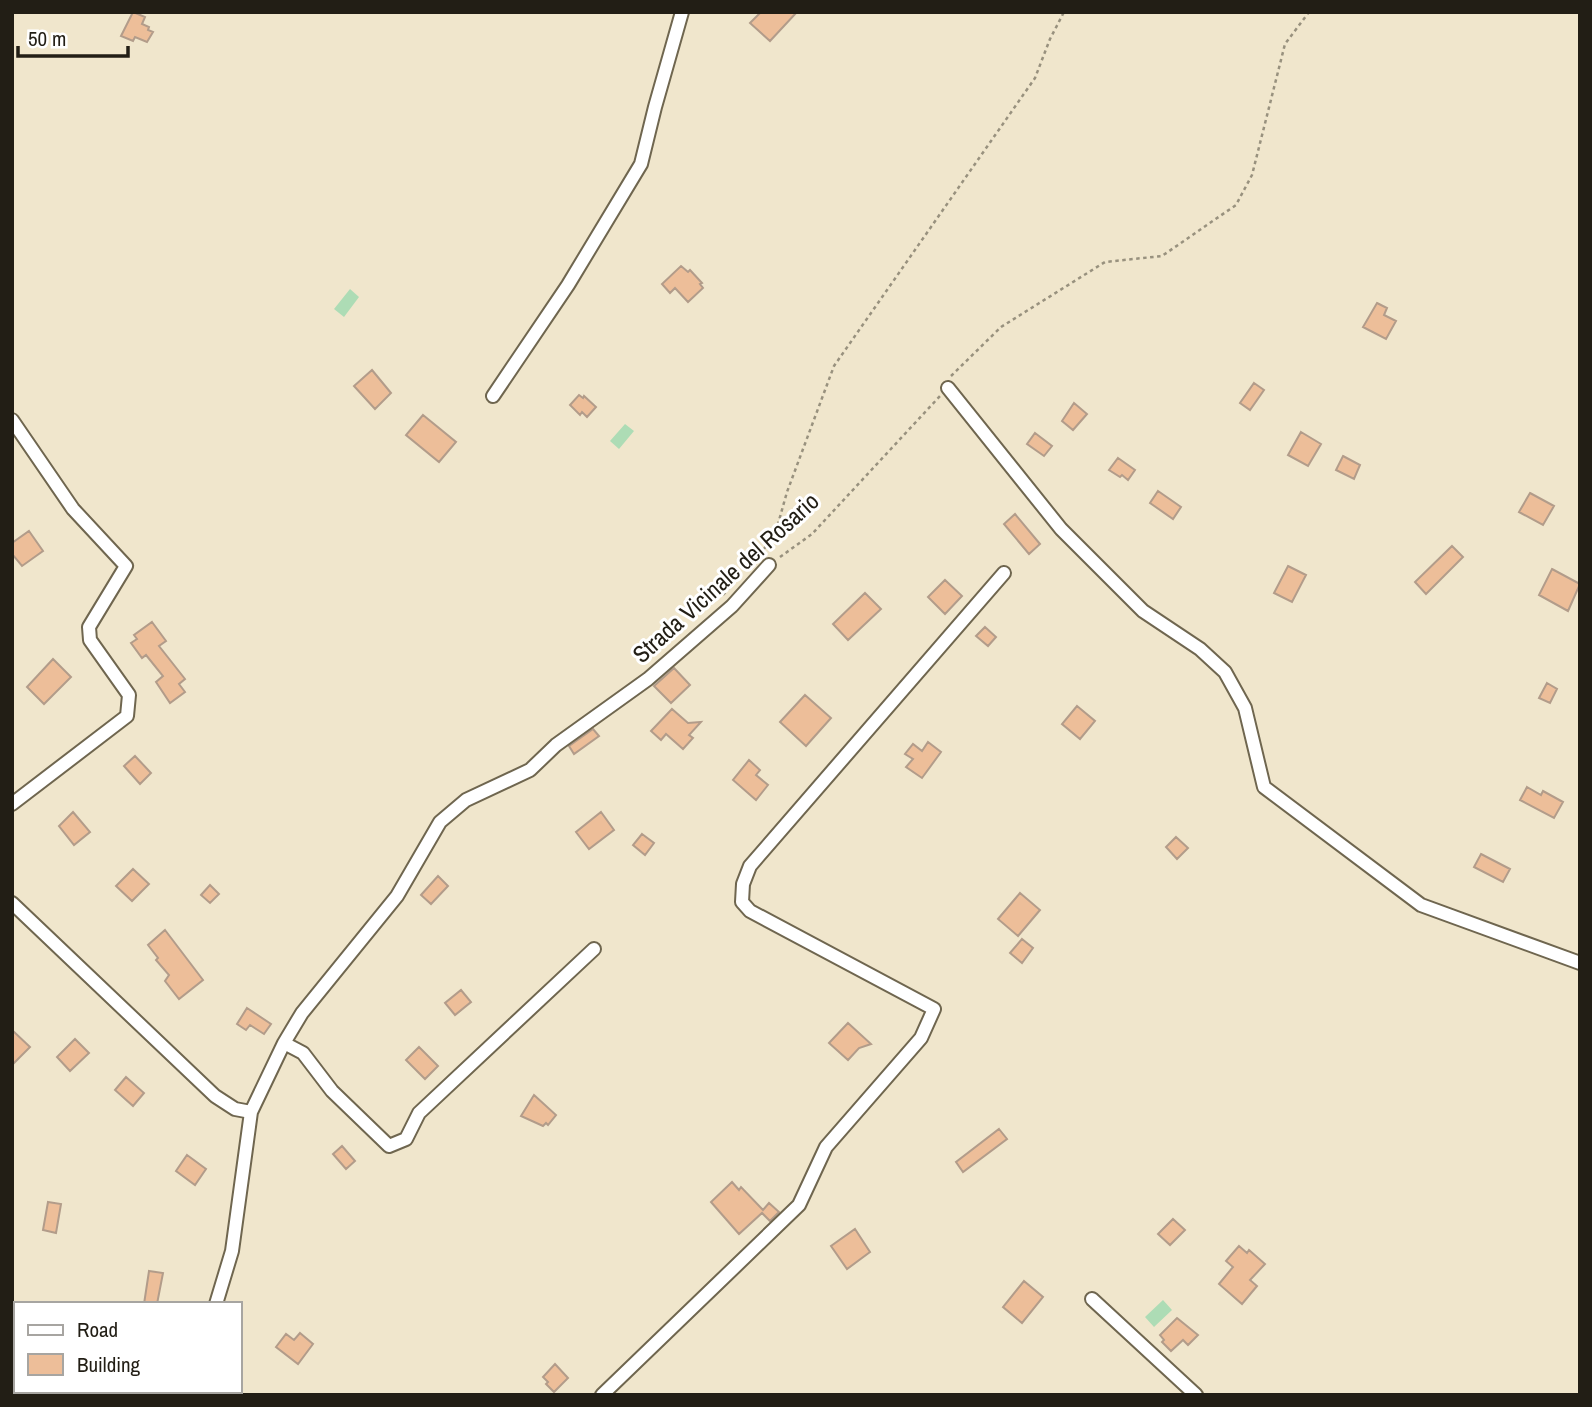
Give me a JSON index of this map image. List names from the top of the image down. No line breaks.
{"streets":{"street":["Strada Vicinale del Rosario"]},"legend":["Road","Building"],"scale_bar":"50 m"}
